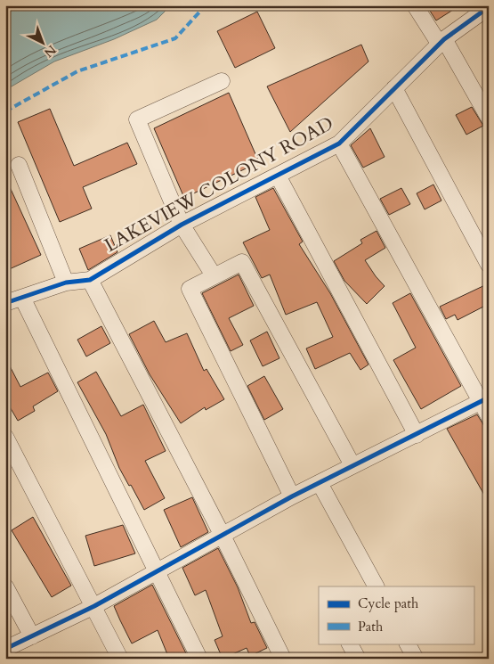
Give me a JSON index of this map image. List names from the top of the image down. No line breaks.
{"streets":{"street":["LAKEVIEW COLONY ROAD"]},"legend":["Cycle path","Path"],"north":"bottom right"}
